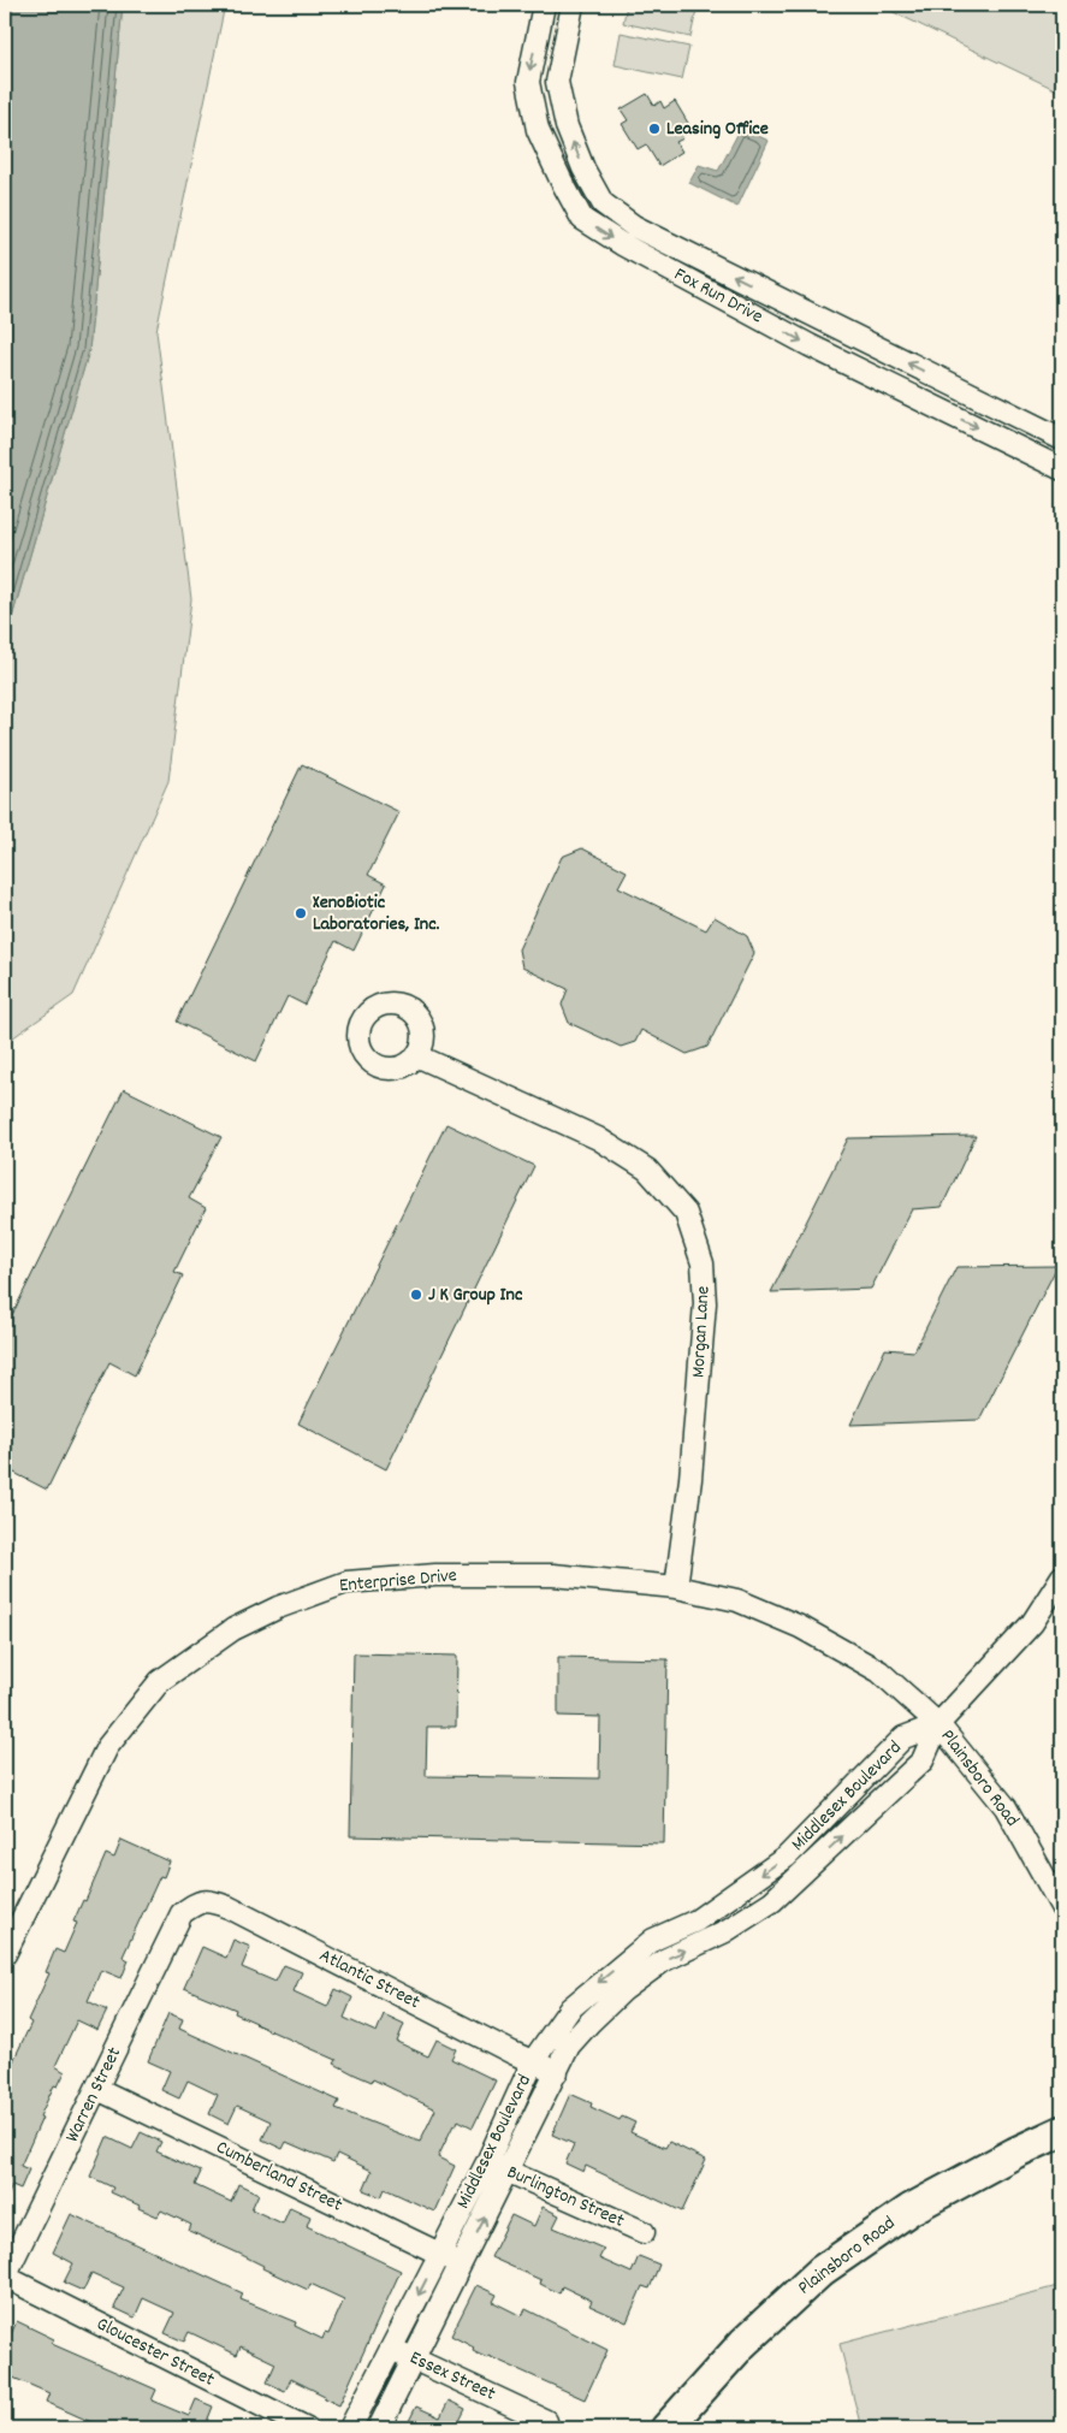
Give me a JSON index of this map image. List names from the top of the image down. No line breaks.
{"streets":{"street":["Fox Run Drive","Morgan Lane","Enterprise Drive","Plainsboro Road","Middlesex Boulevard","Atlantic Street","Warren Street","Cumberland Street","Burlington Street","Gloucester Street","Essex Street"]},"crossings":[["Morgan Lane","Enterprise Drive"],["Enterprise Drive","Plainsboro Road"],["Enterprise Drive","Middlesex Boulevard"],["Plainsboro Road","Middlesex Boulevard"],["Middlesex Boulevard","Atlantic Street"],["Middlesex Boulevard","Cumberland Street"],["Middlesex Boulevard","Burlington Street"],["Middlesex Boulevard","Essex Street"],["Atlantic Street","Warren Street"],["Warren Street","Cumberland Street"],["Warren Street","Gloucester Street"]],"places":["Leasing Office","XenoBiotic Laboratories, Inc.","J K Group Inc"]}
